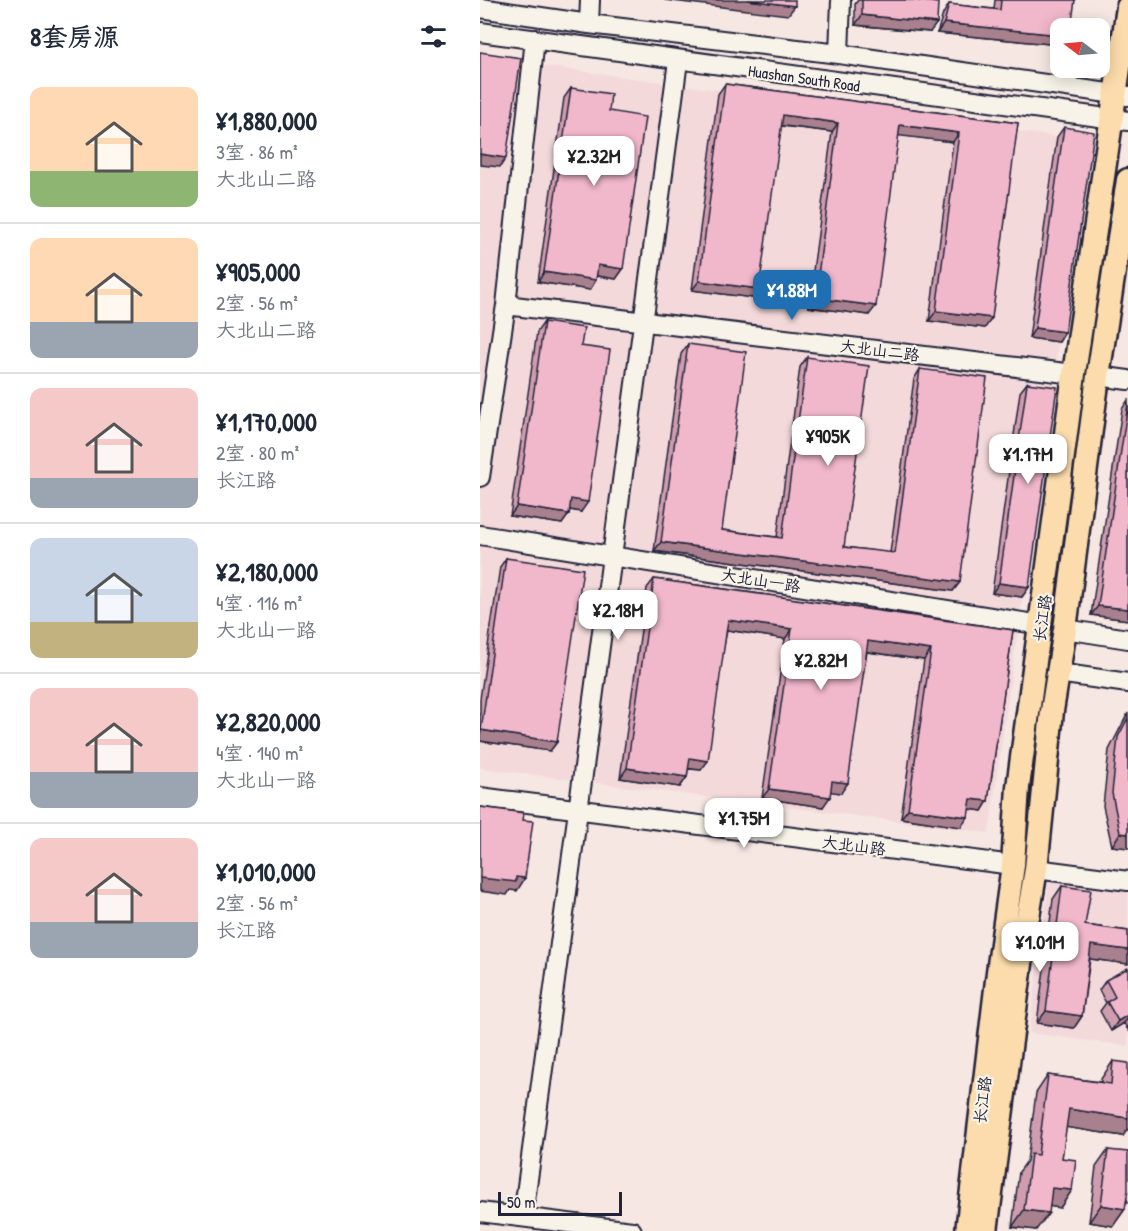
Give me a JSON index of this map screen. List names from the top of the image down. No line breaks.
{"streets":{"main road":["长江路"],"street":["Huashan South Road","大北山二路","大北山一路","大北山路"]},"crossings":[["Huashan South Road","长江路"],["大北山二路","长江路"],["大北山一路","长江路"],["长江路","大北山路"]],"scale_bar":"50 m","north":"left","page":{"heading":"8套房源","list":[{"name":"¥1,880,000","note":"3室 · 86 m² · 大北山二路"},{"name":"¥905,000","note":"2室 · 56 m² · 大北山二路"},{"name":"¥1,170,000","note":"2室 · 80 m² · 长江路"},{"name":"¥2,180,000","note":"4室 · 116 m² · 大北山一路"},{"name":"¥2,820,000","note":"4室 · 140 m² · 大北山一路"},{"name":"¥1,010,000","note":"2室 · 56 m² · 长江路"}],"price":["¥2.32M","¥1.88M","¥905K","¥1.17M","¥2.18M","¥2.82M","¥1.75M","¥1.01M"],"scale":"50 m"}}
